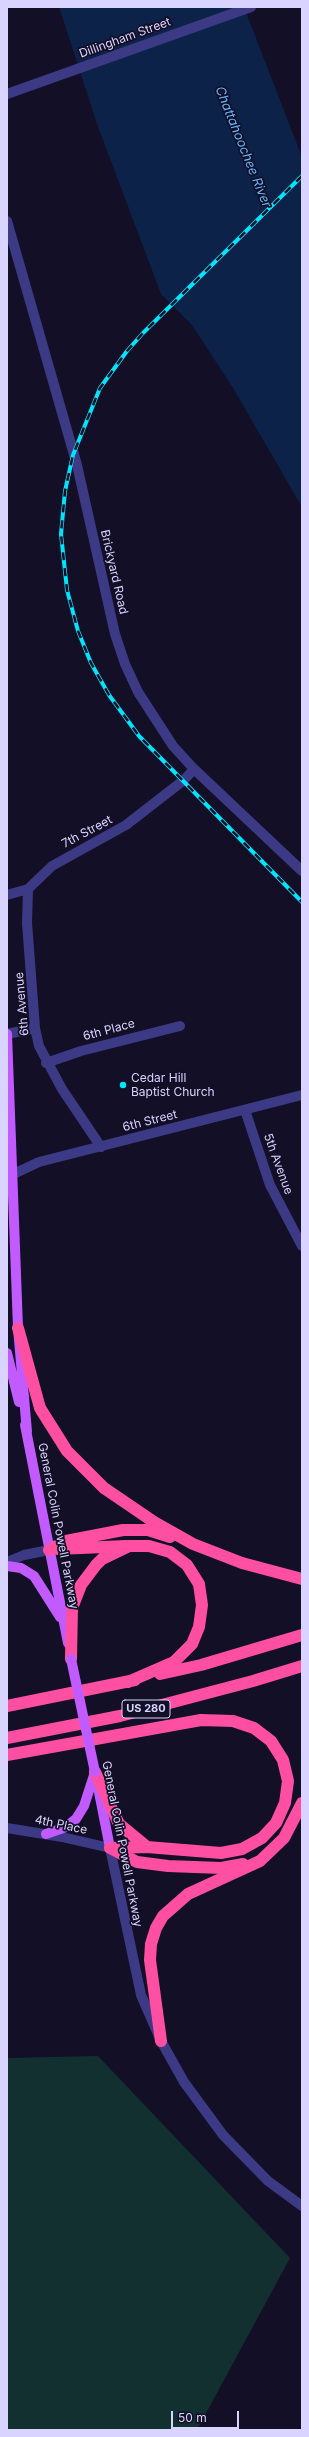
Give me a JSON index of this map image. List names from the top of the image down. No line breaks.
{"streets":{"highway":["US 280"],"main road":["General Colin Powell Parkway"],"street":["Dillingham Street","Brickyard Road","7th Street","6th Avenue","6th Place","6th Street","5th Avenue","4th Place"]},"crossings":[["Brickyard Road","7th Street"],["7th Street","6th Avenue"],["6th Avenue","6th Place"],["6th Avenue","6th Street"],["6th Street","5th Avenue"],["6th Street","General Colin Powell Parkway"],["General Colin Powell Parkway","4th Place"]],"water":["Chattahoochee River"],"places":["Cedar Hill Baptist Church"],"scale_bar":"50 m"}
